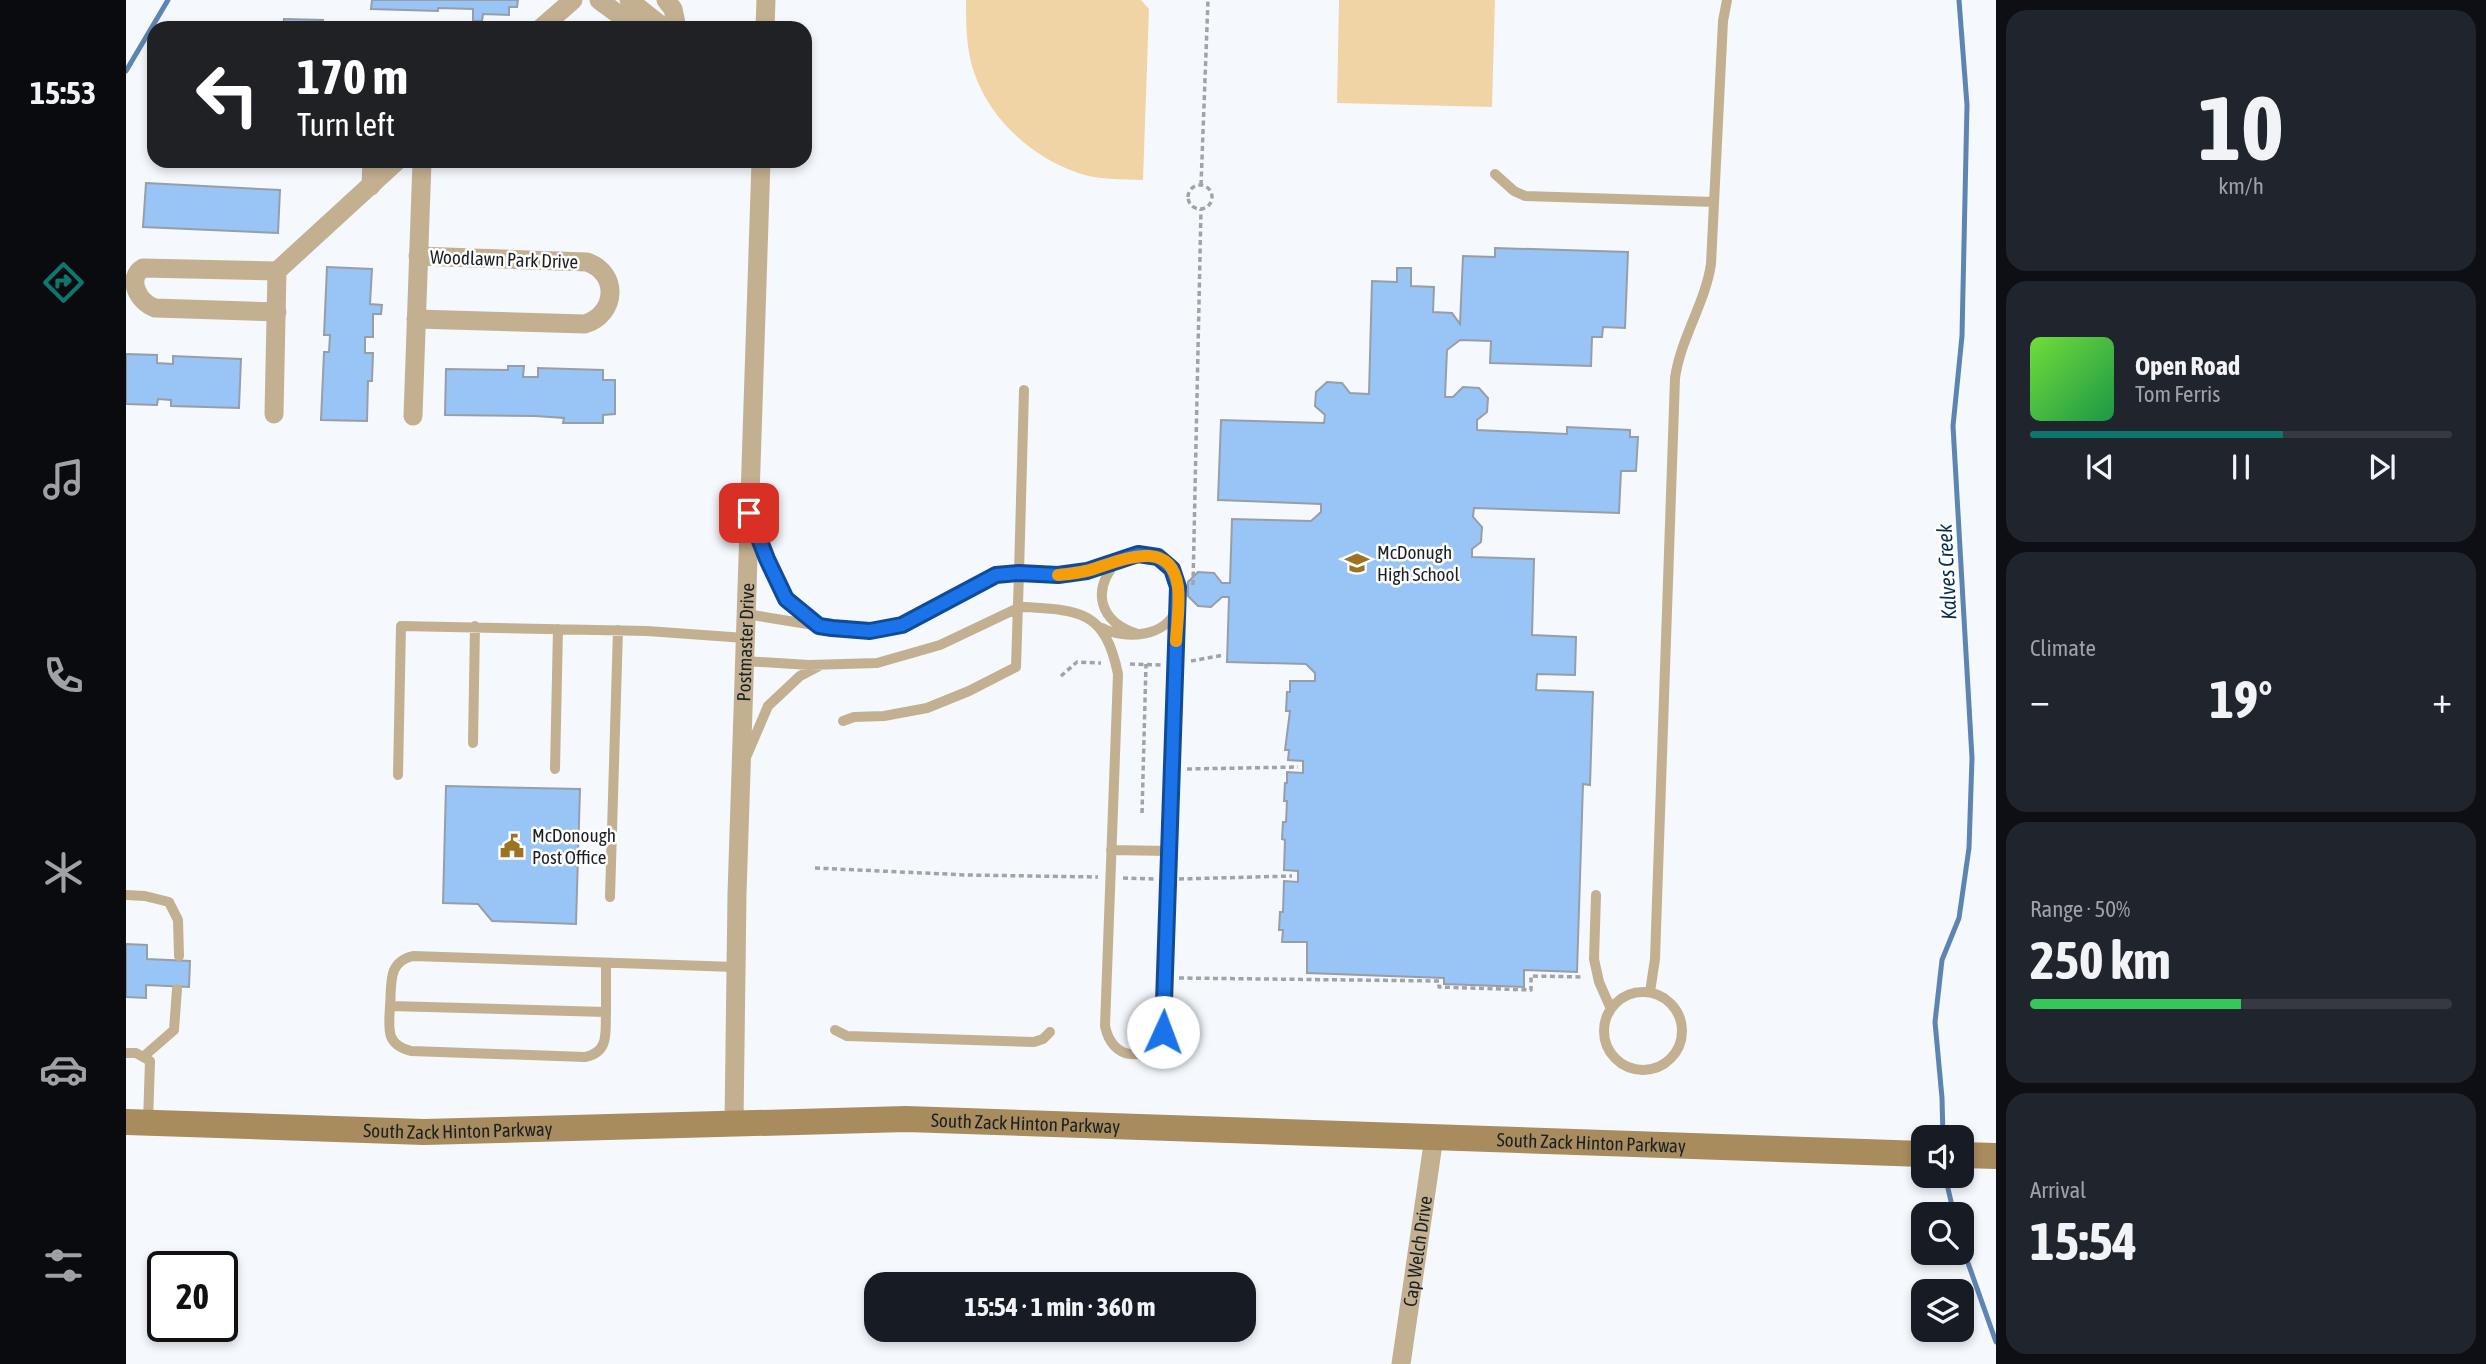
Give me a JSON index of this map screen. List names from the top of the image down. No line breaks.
{"streets":{"main road":["South Zack Hinton Parkway"],"street":["Woodlawn Park Drive","Postmaster Drive","Cap Welch Drive"]},"crossings":[["Postmaster Drive","South Zack Hinton Parkway"],["South Zack Hinton Parkway","Cap Welch Drive"]],"water":["Kalves Creek"],"places":{"school or university":["McDonugh High School"],"public building":["McDonough Post Office"]},"page":{"tabs":"15:53","tile":[["10","km/h"],"Climate",["Range · 50%","250 km"],["Arrival","15:54"]],"turn":["170 m","Turn left"],"song":["Open Road","Tom Ferris"],"heat":["−","19°","+"],"limit":"20","trip":"15:54 · 1 min · 360 m"}}
